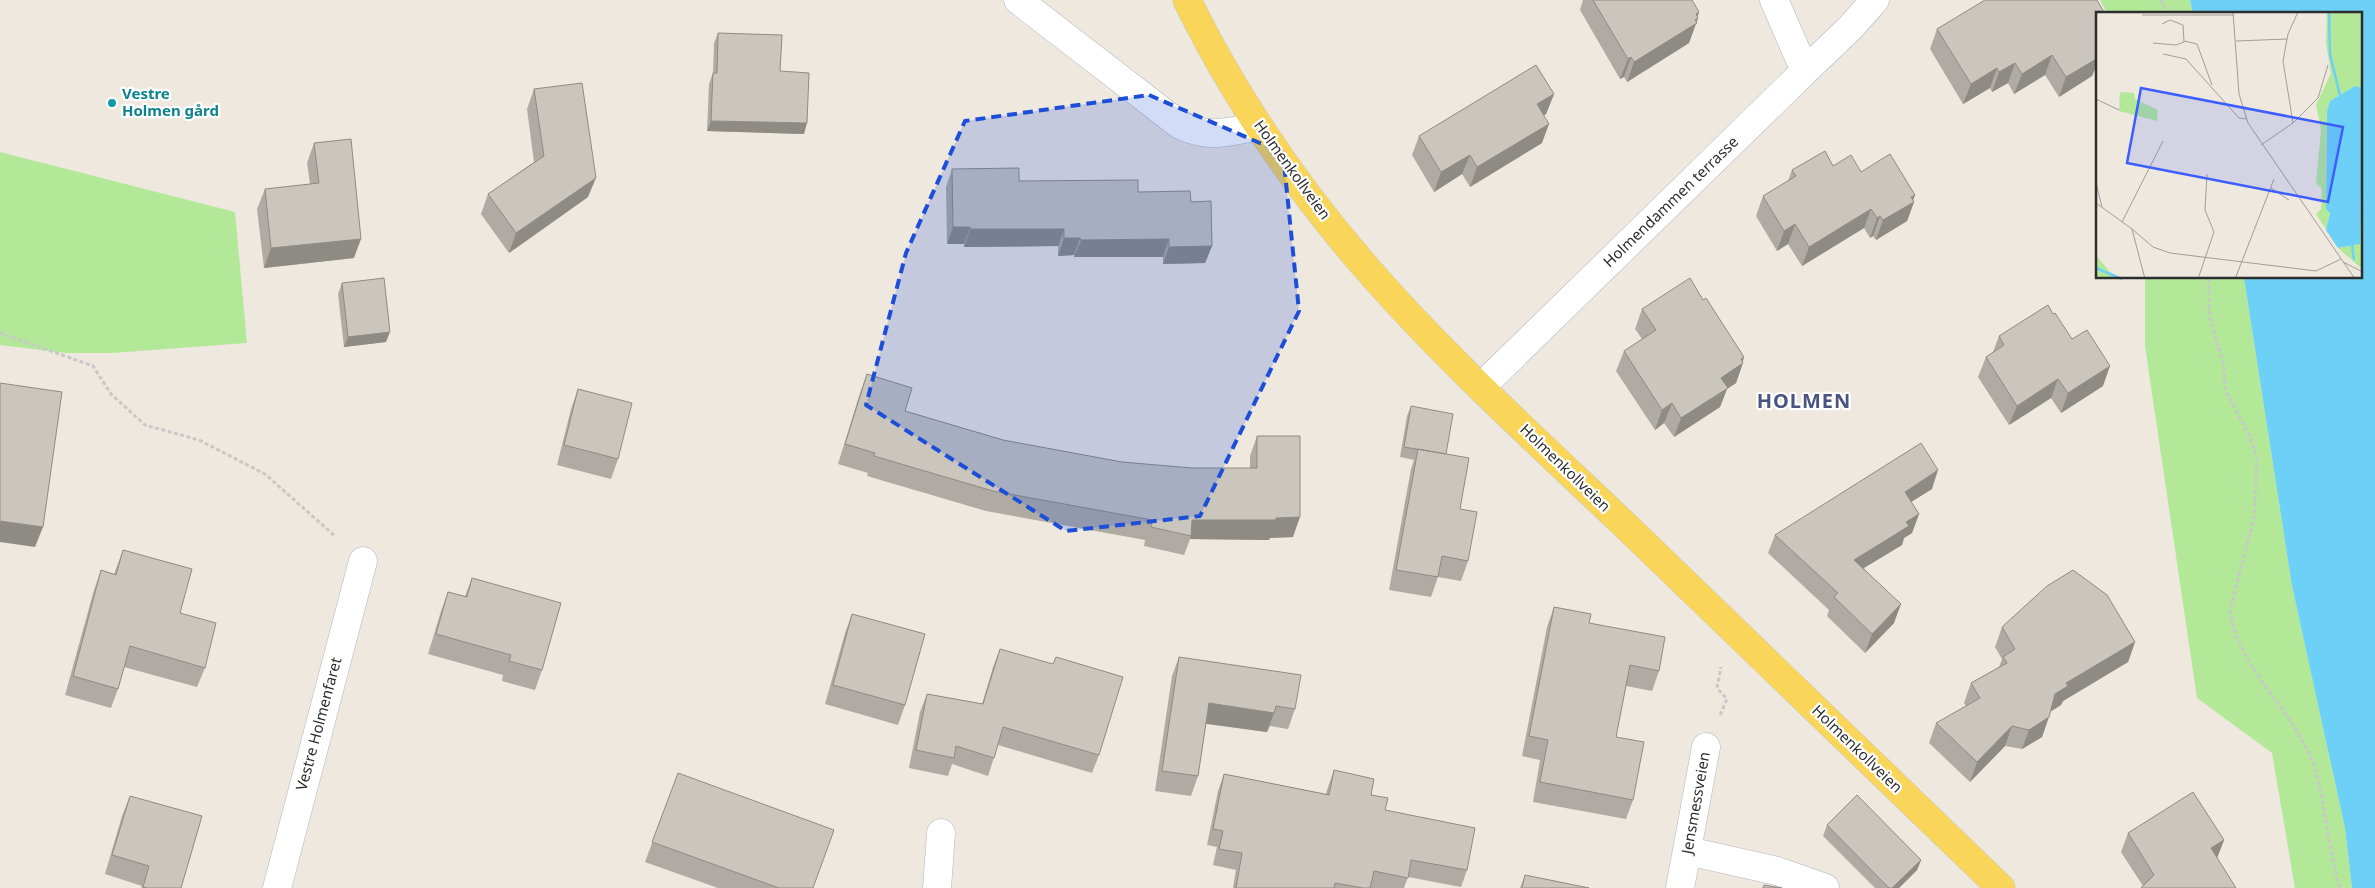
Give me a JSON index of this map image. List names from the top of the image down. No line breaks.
{"streets":{"main road":["Holmenkollveien"],"street":["Holmendammen terrasse","Vestre Holmenfaret","Jensmessveien"]},"crossings":[["Holmenkollveien","Holmendammen terrasse"]],"districts":["HOLMEN"],"places":["Vestre Holmen gård"]}
